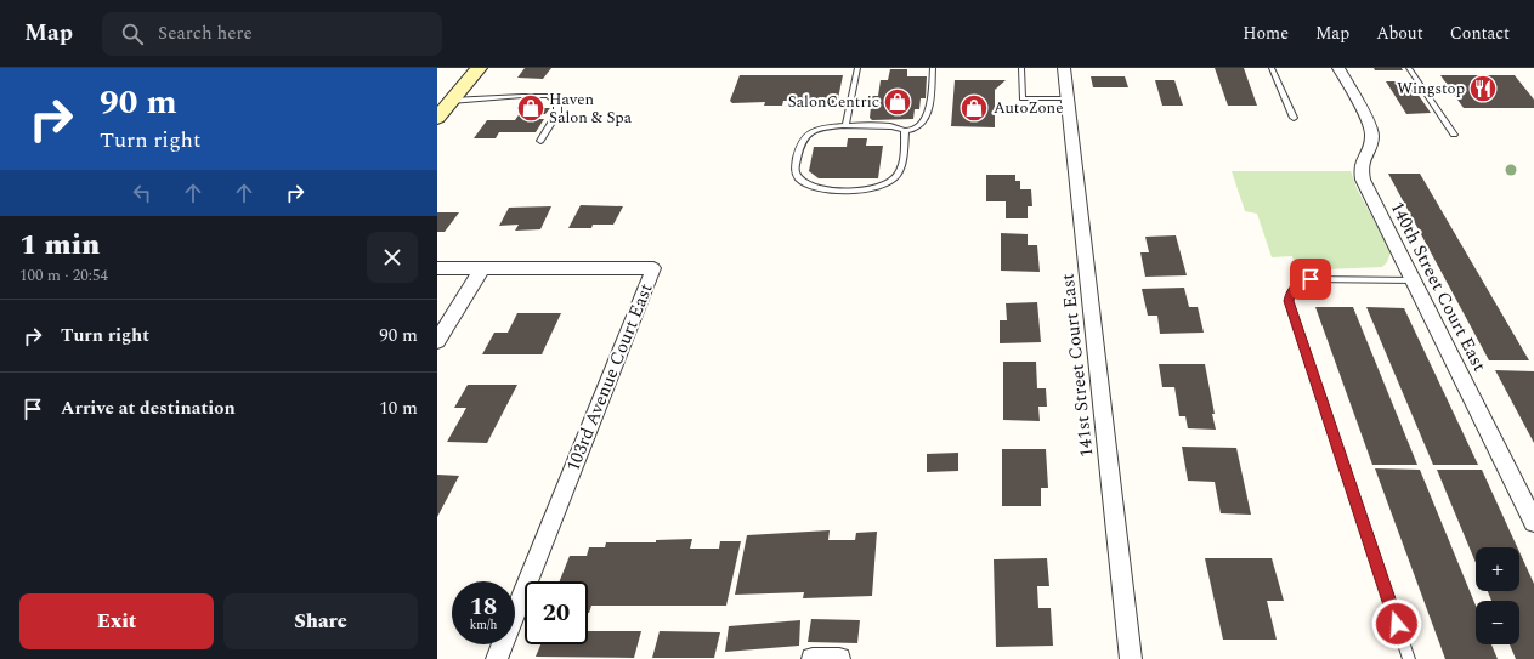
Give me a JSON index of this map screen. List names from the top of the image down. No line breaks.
{"streets":{"street":["140th Street Court East","141st Street Court East","103rd Avenue Court East"]},"places":{"restaurant":["Wingstop"],"shop":["SalonCentric","Haven Salon & Spa","AutoZone"]},"page":{"header":"Map","search":"Search here","nav":["Home","Map","About","Contact"],"turn":["90 m","Turn right"],"heading":["1 min","100 m · 20:54"],"list":[{"name":"Turn right","value":"90 m"},{"name":"Arrive at destination","value":"10 m"}],"map_buttons":["+","−"],"speed":"18 km/h","limit":"20","buttons":["Exit","Share"]}}
